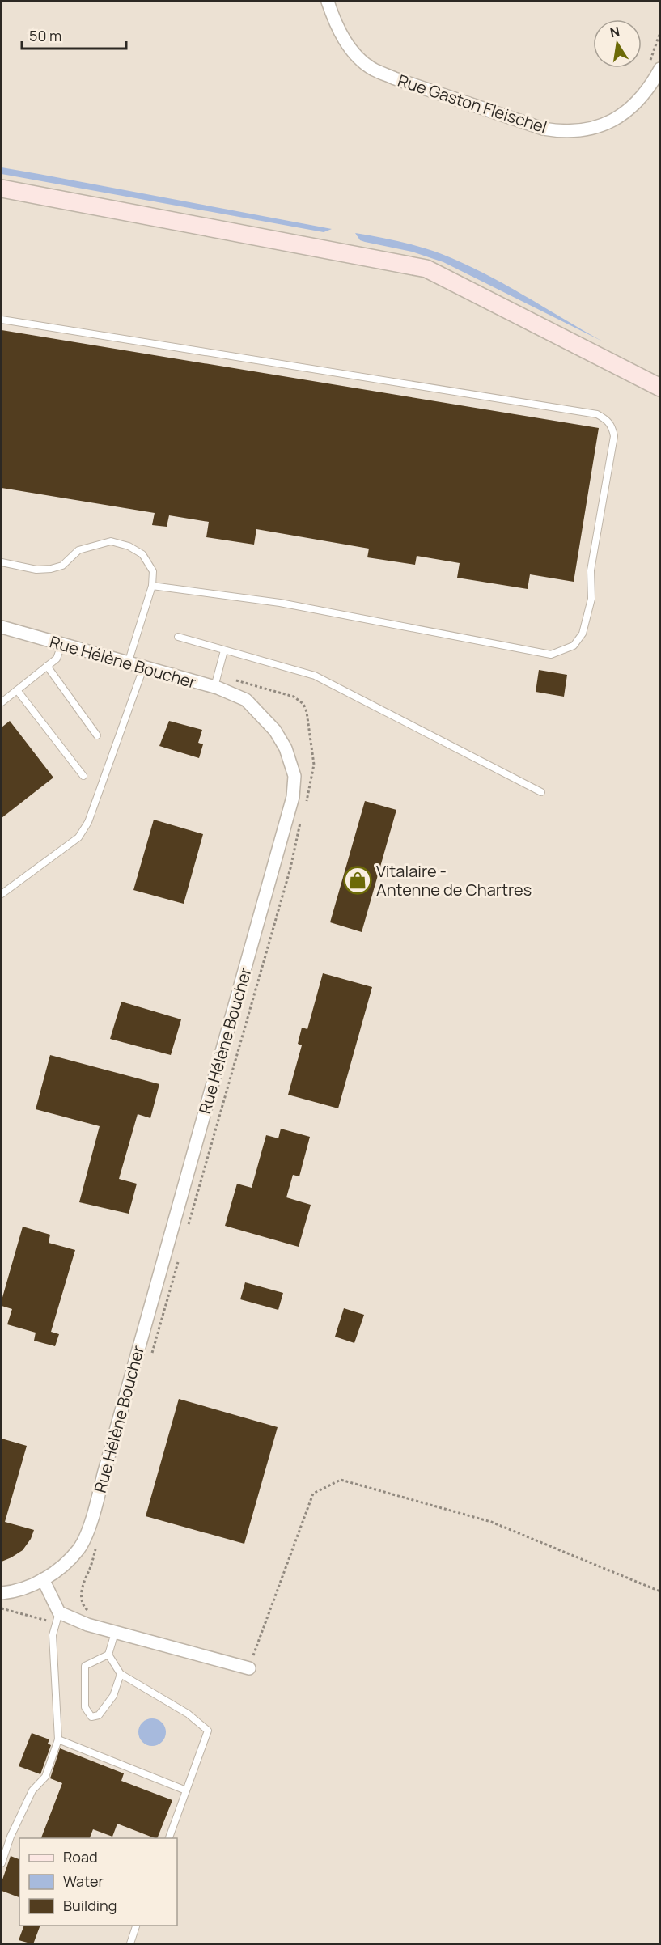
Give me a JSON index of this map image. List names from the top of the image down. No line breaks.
{"streets":{"street":["Rue Gaston Fleischel","Rue Hélène Boucher"]},"places":{"shop":["Vitalaire - Antenne de Chartres"]},"legend":["Road","Water","Building"],"scale_bar":"50 m","north":"top"}
